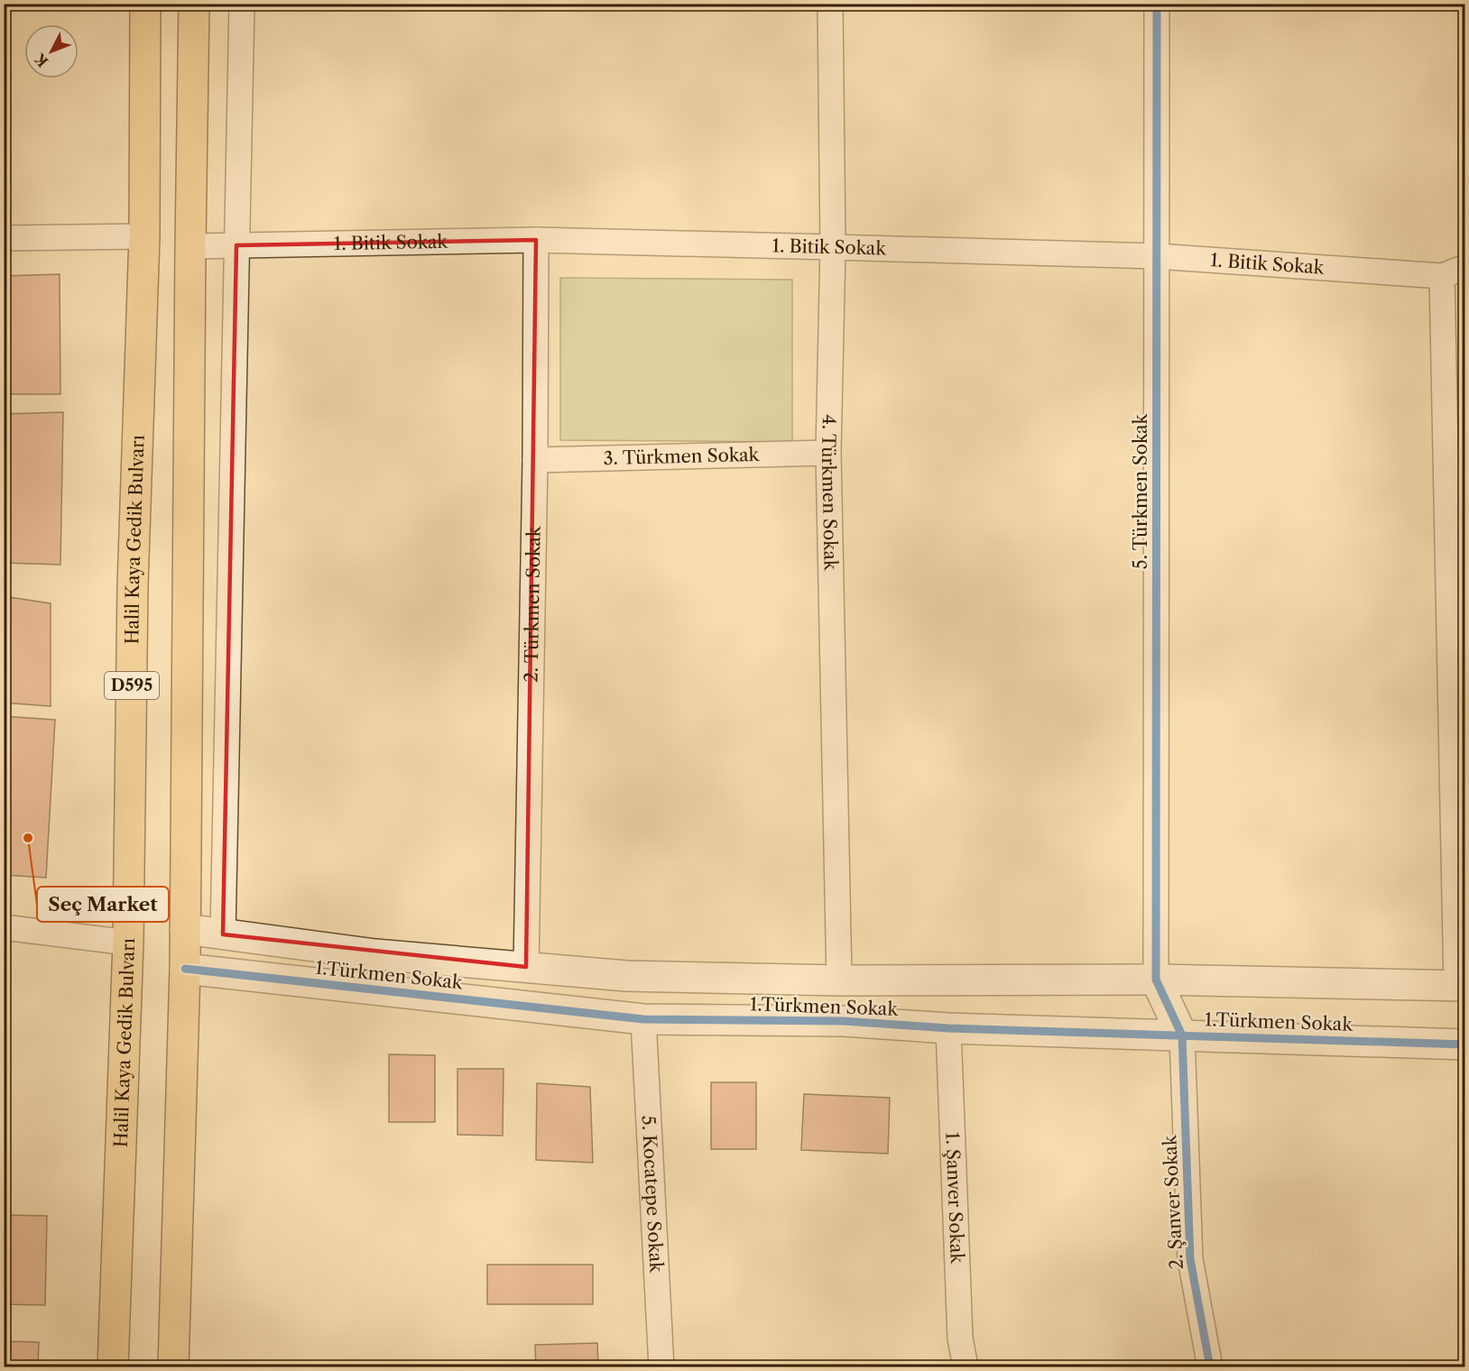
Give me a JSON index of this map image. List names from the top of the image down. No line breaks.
{"streets":{"highway":["Halil Kaya Gedik Bulvarı","D595"],"street":["1. Bitik Sokak","3. Türkmen Sokak","5. Türkmen Sokak","4. Türkmen Sokak","2. Türkmen Sokak","1.Türkmen Sokak","5. Kocatepe Sokak","1. Şanver Sokak","2. Şanver Sokak"]},"crossings":[["1. Bitik Sokak","5. Türkmen Sokak"],["1. Bitik Sokak","4. Türkmen Sokak"],["1. Bitik Sokak","2. Türkmen Sokak"],["3. Türkmen Sokak","4. Türkmen Sokak"],["3. Türkmen Sokak","2. Türkmen Sokak"],["5. Türkmen Sokak","1.Türkmen Sokak"],["4. Türkmen Sokak","1.Türkmen Sokak"],["2. Türkmen Sokak","1.Türkmen Sokak"],["1.Türkmen Sokak","5. Kocatepe Sokak"],["1.Türkmen Sokak","1. Şanver Sokak"],["1.Türkmen Sokak","2. Şanver Sokak"]],"places":["Seç Market"],"north":"bottom left"}
